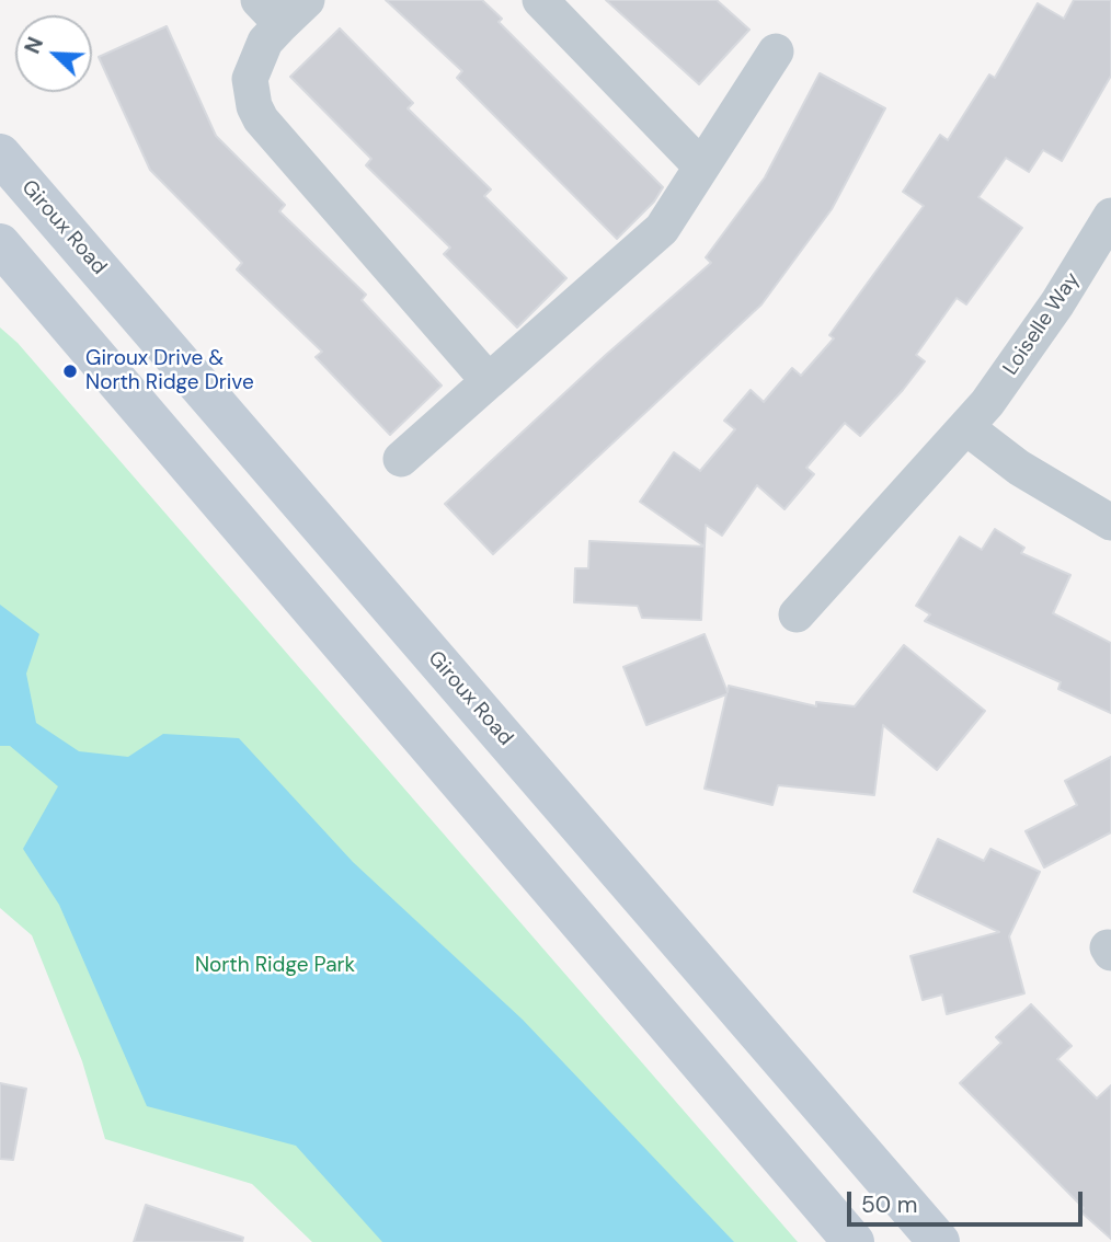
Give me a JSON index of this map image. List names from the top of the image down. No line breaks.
{"streets":{"main road":["Giroux Road"],"street":["Loiselle Way"]},"parks":["North Ridge Park"],"places":["Giroux Drive & North Ridge Drive"],"scale_bar":"50 m","north":"top left"}
